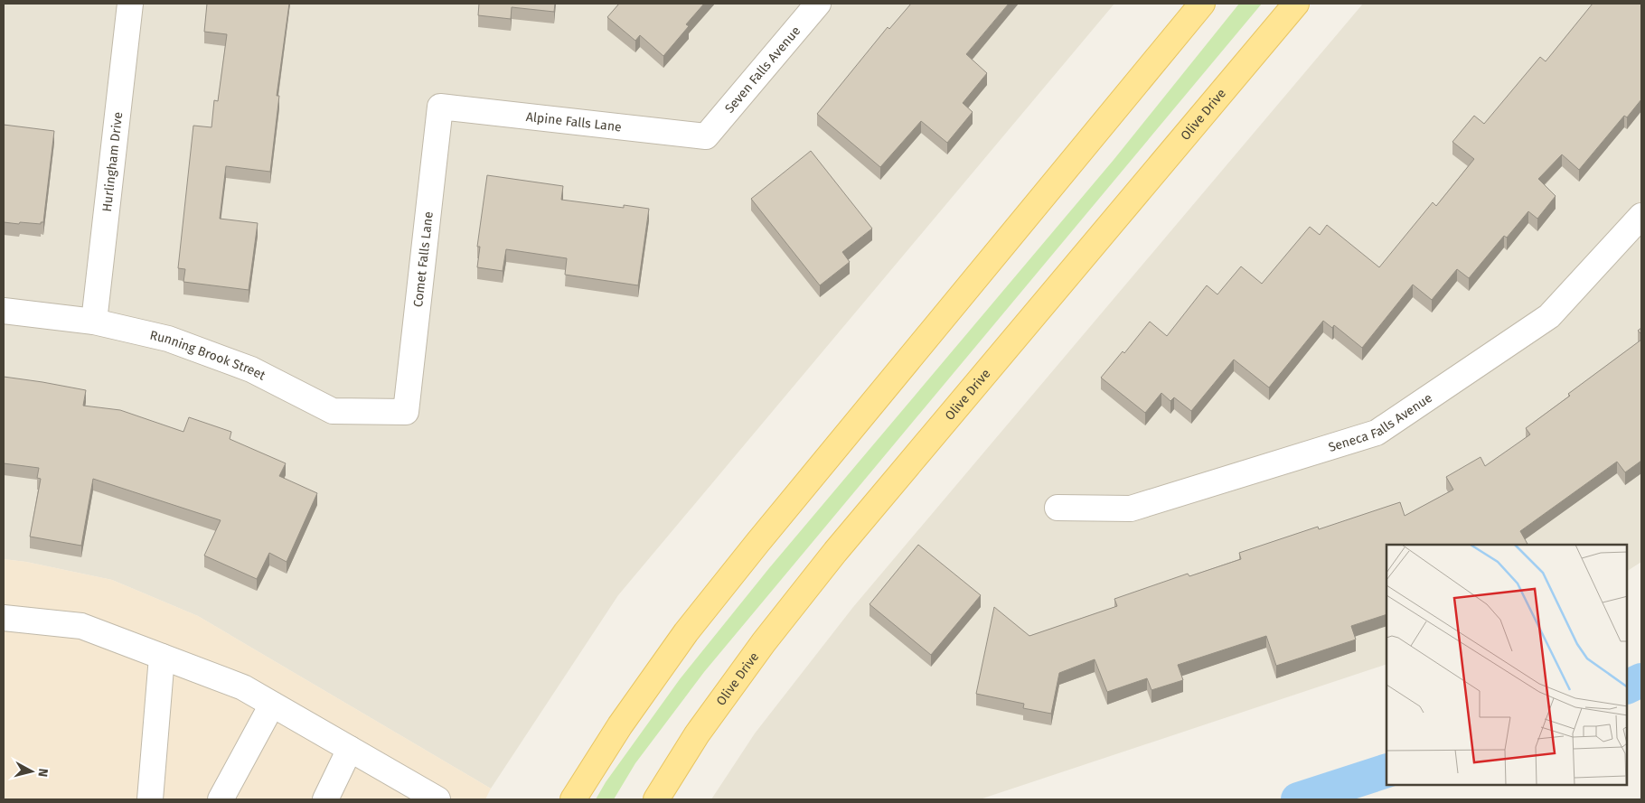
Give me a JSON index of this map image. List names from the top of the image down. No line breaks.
{"streets":{"main road":["Olive Drive"],"street":["Seven Falls Avenue","Alpine Falls Lane","Hurlingham Drive","Comet Falls Lane","Running Brook Street","Seneca Falls Avenue"]},"crossings":[["Seven Falls Avenue","Alpine Falls Lane"],["Alpine Falls Lane","Comet Falls Lane"],["Hurlingham Drive","Running Brook Street"],["Comet Falls Lane","Running Brook Street"]],"north":"right"}
